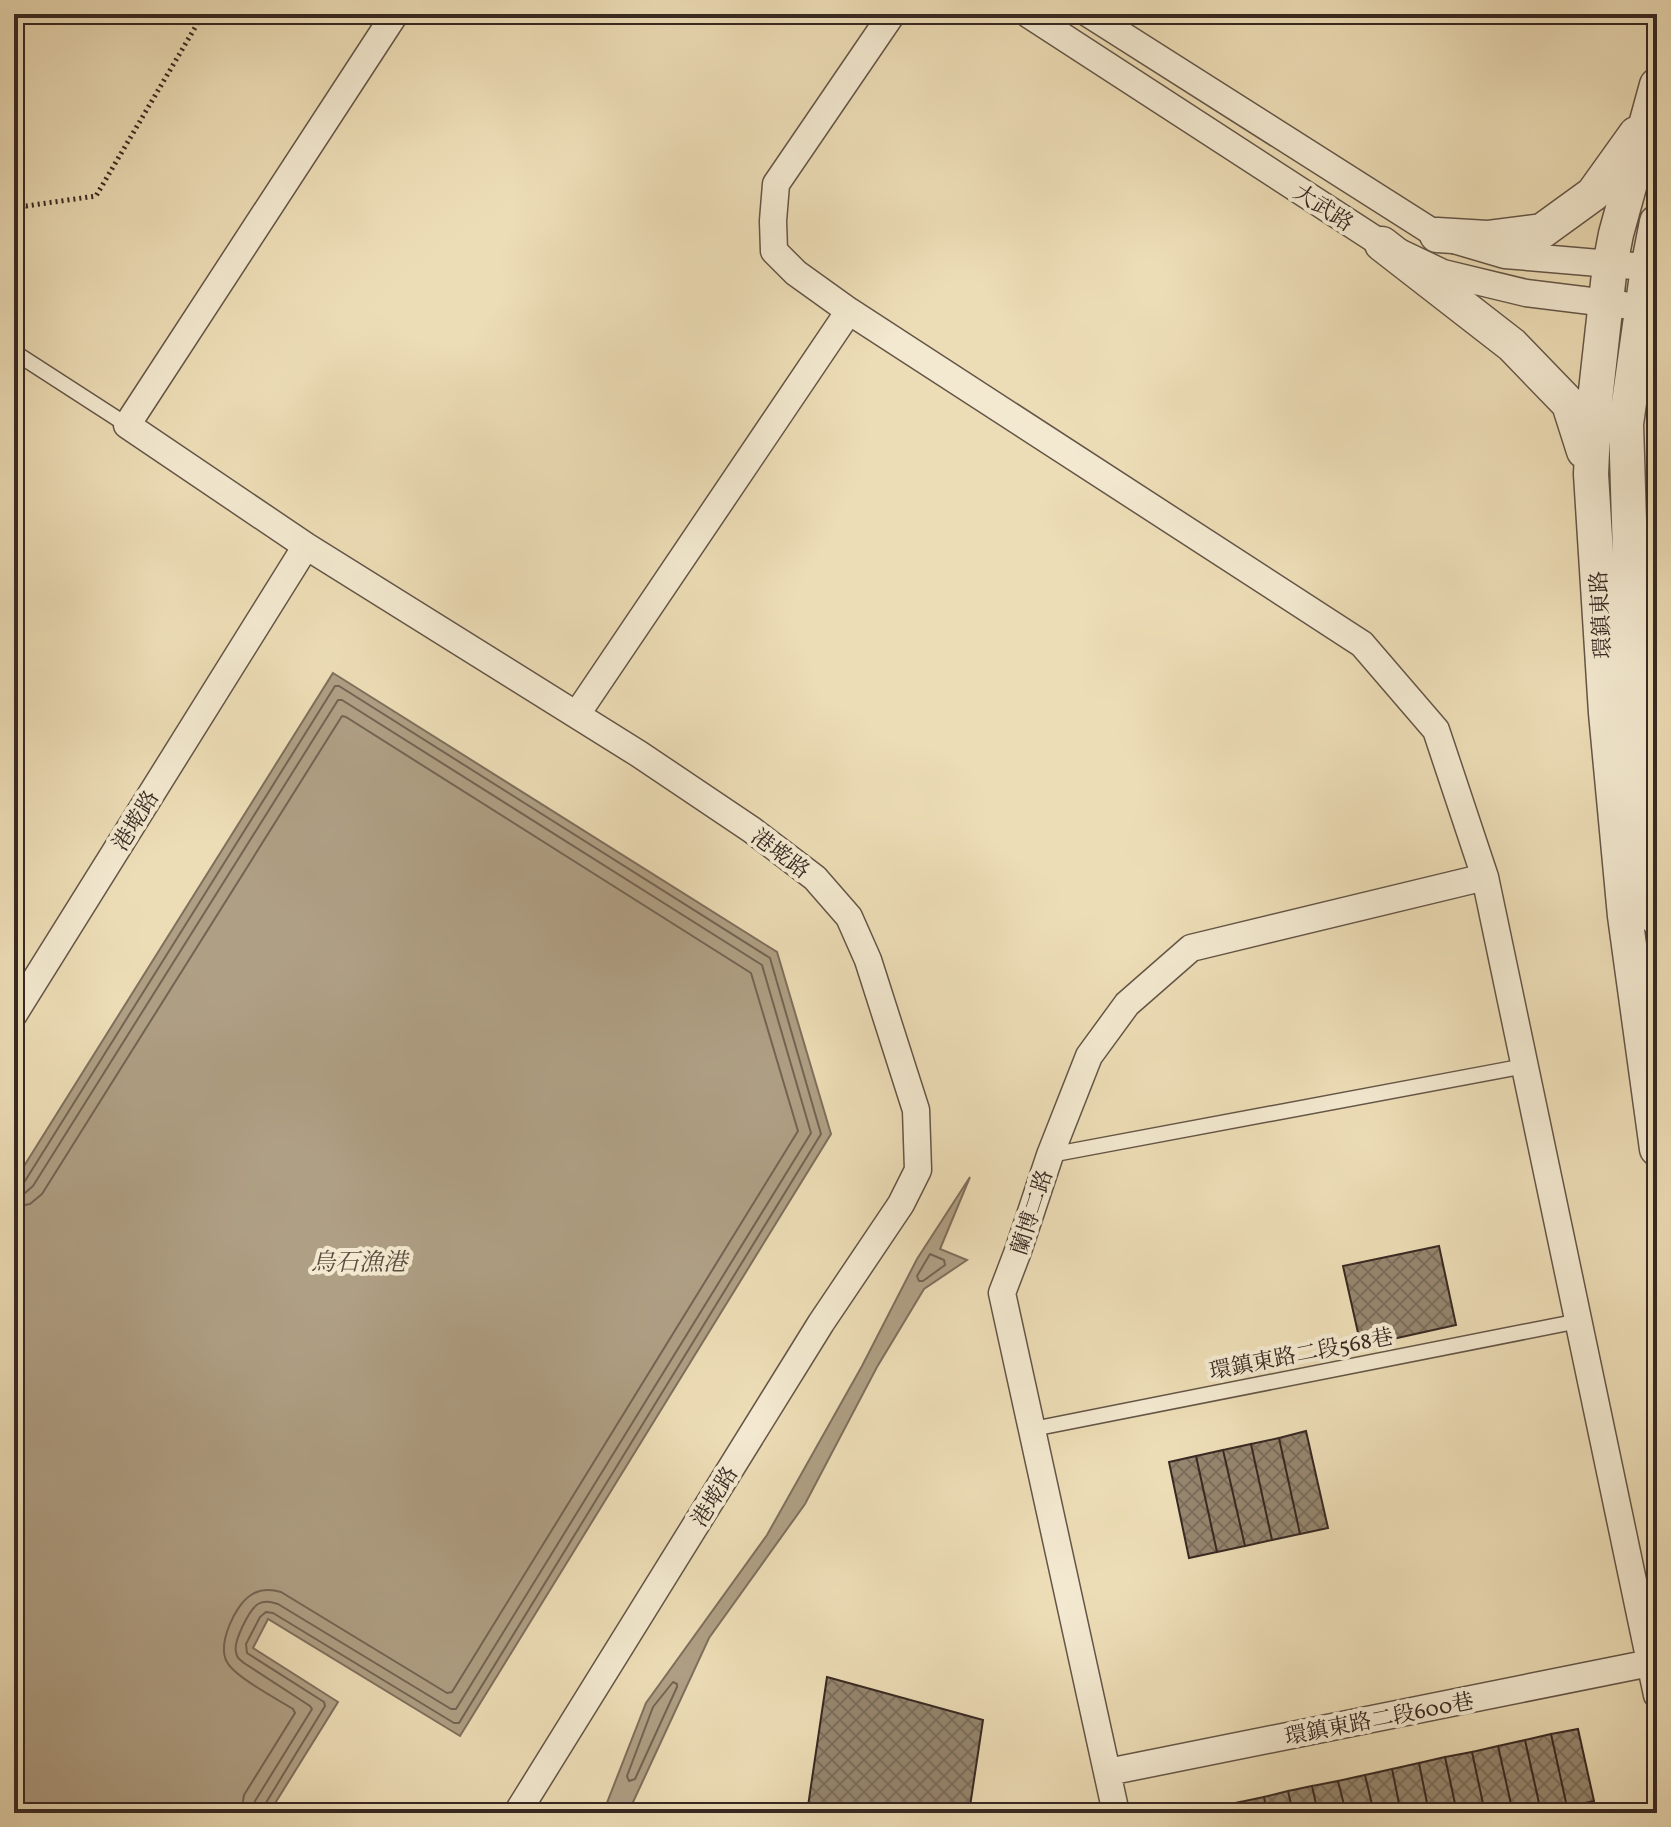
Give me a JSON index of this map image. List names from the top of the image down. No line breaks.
{"streets":{"street":["大武路","環鎮東路","港墘路","蘭博二路","環鎮東路二段600巷"],"lane":["環鎮東路二段568巷"]},"crossings":[["大武路","環鎮東路"],["蘭博二路","環鎮東路二段568巷"],["蘭博二路","環鎮東路二段600巷"]],"water":["烏石漁港"]}
